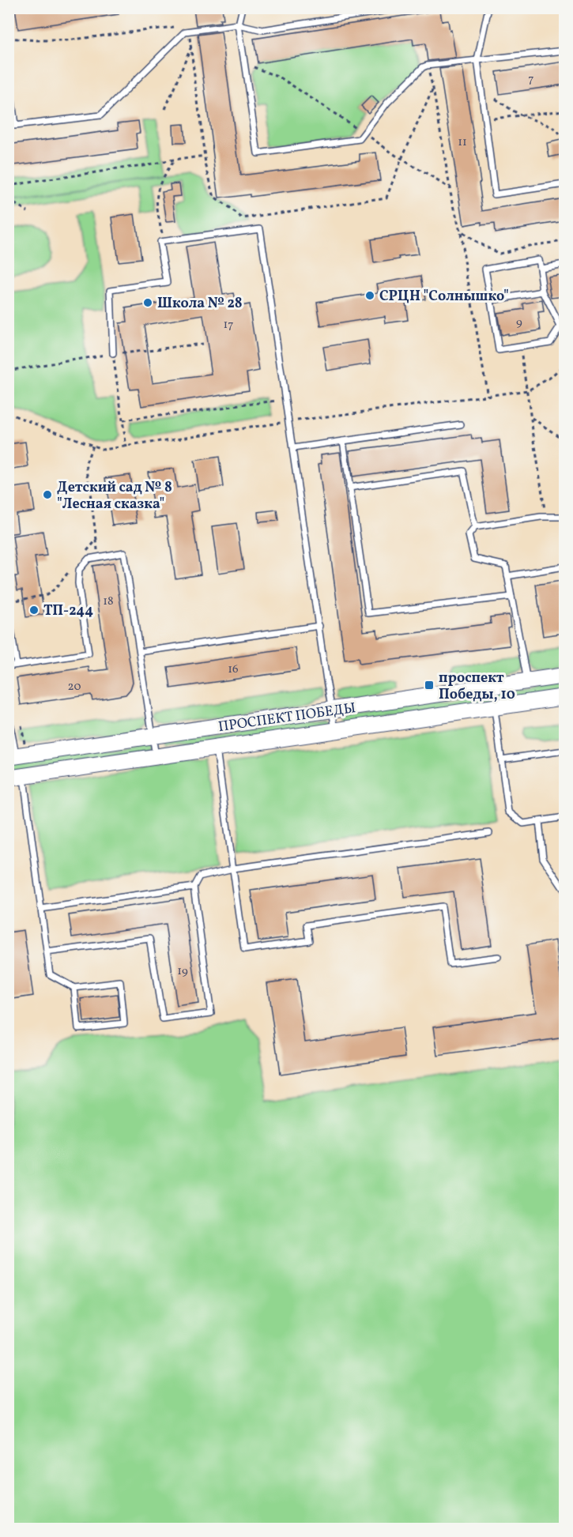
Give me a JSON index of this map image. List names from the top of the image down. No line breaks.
{"streets":{"main road":["ПРОСПЕКТ ПОБЕДЫ"]},"places":{"other":["СРЦН \"Солнышко\"","Школа № 28","Детский сад № 8 \"Лесная сказка\"","ТП-244"],"transit":["проспект Победы, 10"]},"house_numbers":["7","11","9","17","18","16","20","19"]}
